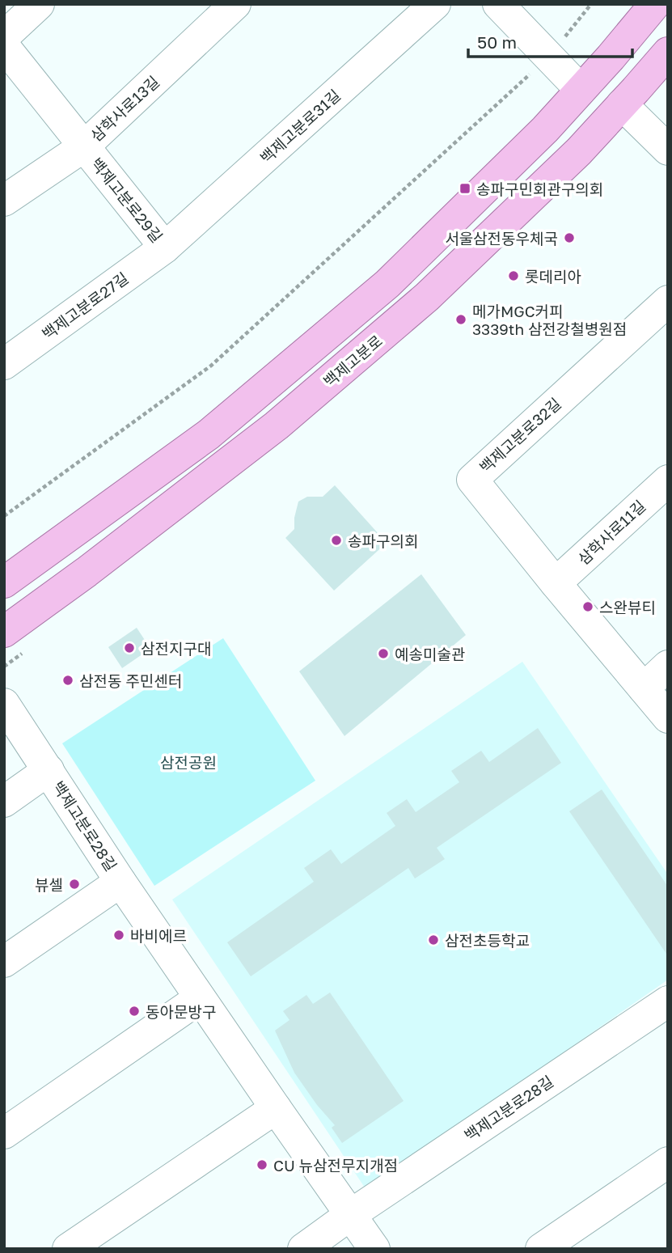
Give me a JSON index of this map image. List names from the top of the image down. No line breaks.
{"streets":{"main road":["백제고분로"],"street":["삼학사로13길","백제고분로31길","백제고분로29길","백제고분로27길","백제고분로32길","삼학사로11길","백제고분로28길"]},"crossings":[["삼학사로13길","백제고분로29길"],["백제고분로31길","백제고분로29길"],["백제고분로31길","백제고분로27길"],["백제고분로29길","백제고분로27길"],["백제고분로32길","삼학사로11길"]],"parks":["삼전공원"],"places":{"transit":["송파구민회관구의회"],"other":["서울삼전동우체국","롯데리아","메가MGC커피 3339th 삼전강철병원점","송파구의회","스완뷰티","삼전지구대","예송미술관","삼전동 주민센터","뷰셀","바비에르","삼전초등학교","동아문방구","CU 뉴삼전무지개점"]},"scale_bar":"50 m"}
